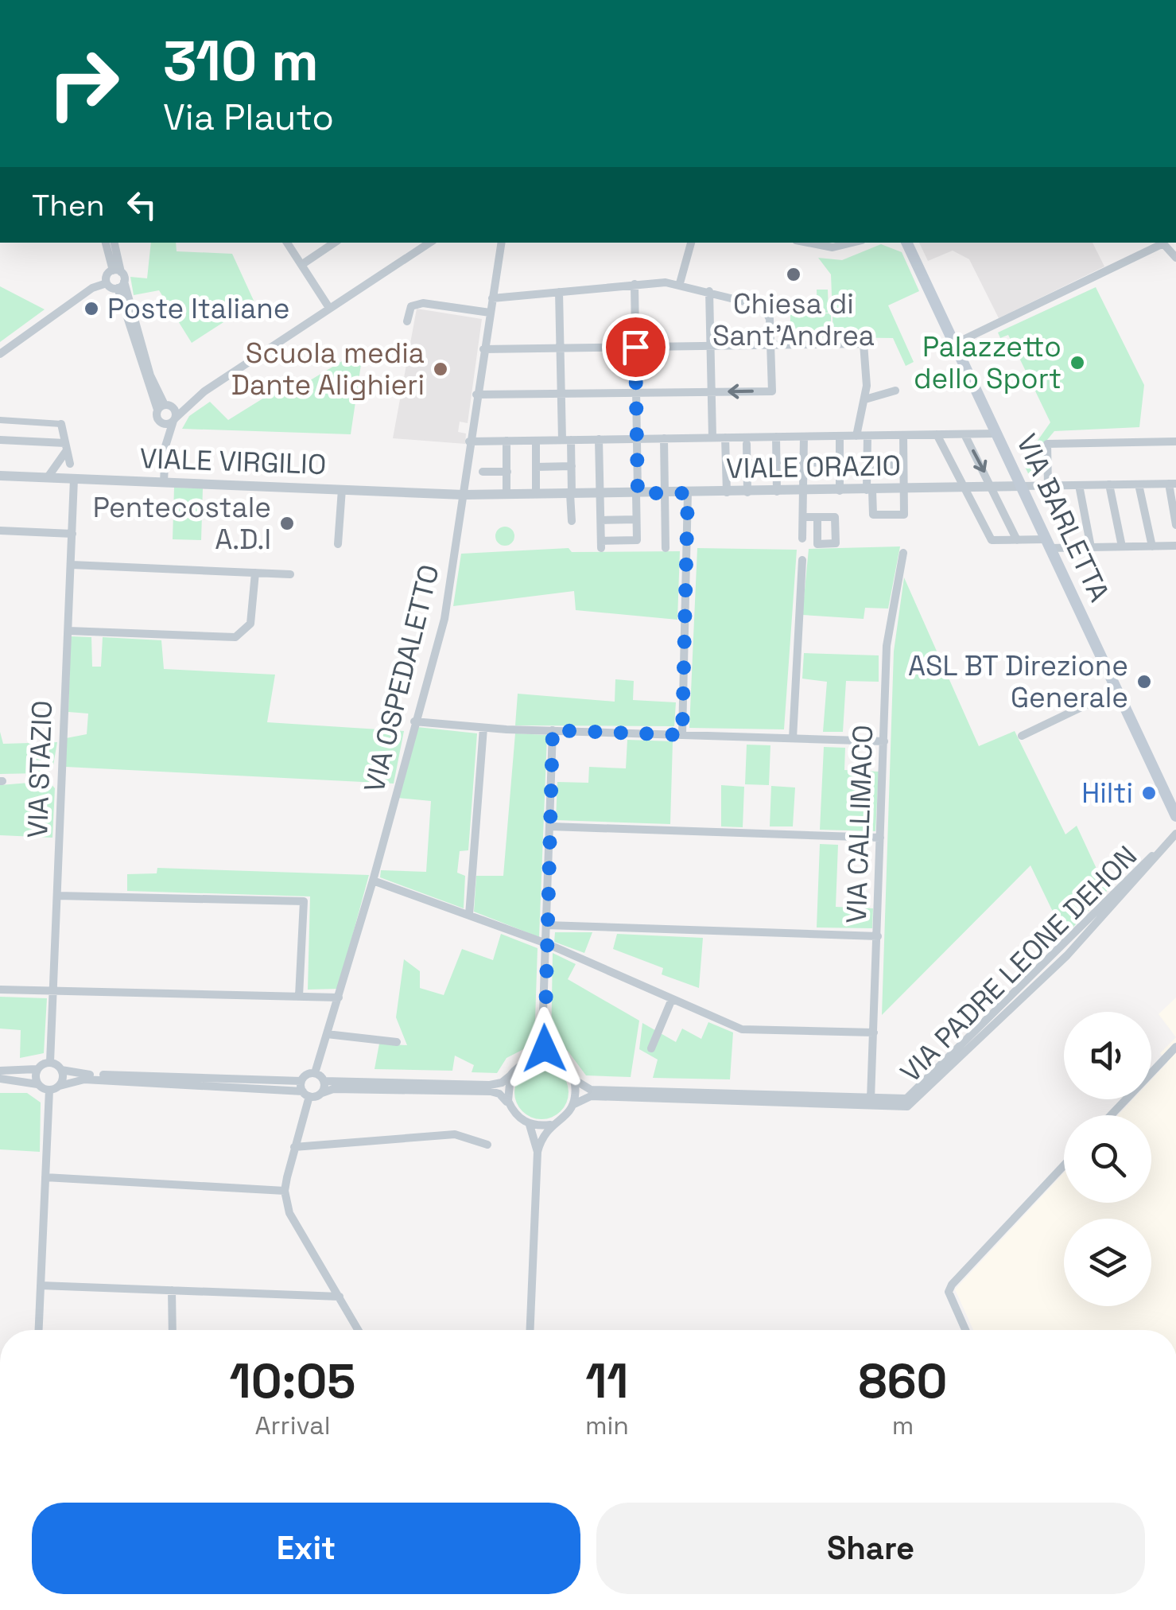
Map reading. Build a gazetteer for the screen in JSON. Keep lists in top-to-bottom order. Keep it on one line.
{"streets":{"main road":["VIA BARLETTA"],"street":["VIALE VIRGILIO","VIALE ORAZIO","VIA OSPEDALETTO","VIA STAZIO","VIA CALLIMACO","VIA PADRE LEONE DEHON"]},"crossings":[["VIALE VIRGILIO","VIALE ORAZIO"],["VIALE VIRGILIO","VIA OSPEDALETTO"],["VIALE VIRGILIO","VIA STAZIO"],["VIALE ORAZIO","VIA BARLETTA"],["VIALE ORAZIO","VIA OSPEDALETTO"],["VIA CALLIMACO","VIA PADRE LEONE DEHON"]],"places":["Chiesa di Sant'Andrea","Poste Italiane","Palazzetto dello Sport","Scuola media Dante Alighieri","Pentecostale A.D.I","ASL BT Direzione Generale","Hilti"],"page":{"turn":["310 m","Via Plauto"],"then":"Then","eta":["10:05","Arrival","11","min","860","m"],"buttons":["Exit","Share"]}}
